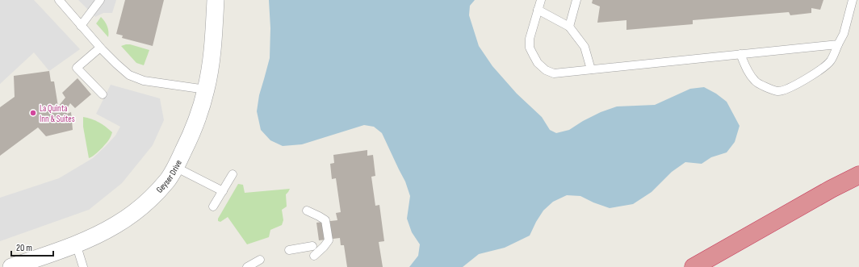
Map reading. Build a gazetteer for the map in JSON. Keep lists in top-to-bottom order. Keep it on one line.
{"streets":{"street":["Geyser Drive"]},"places":["La Quinta Inn & Suites"],"scale_bar":"20 m"}
